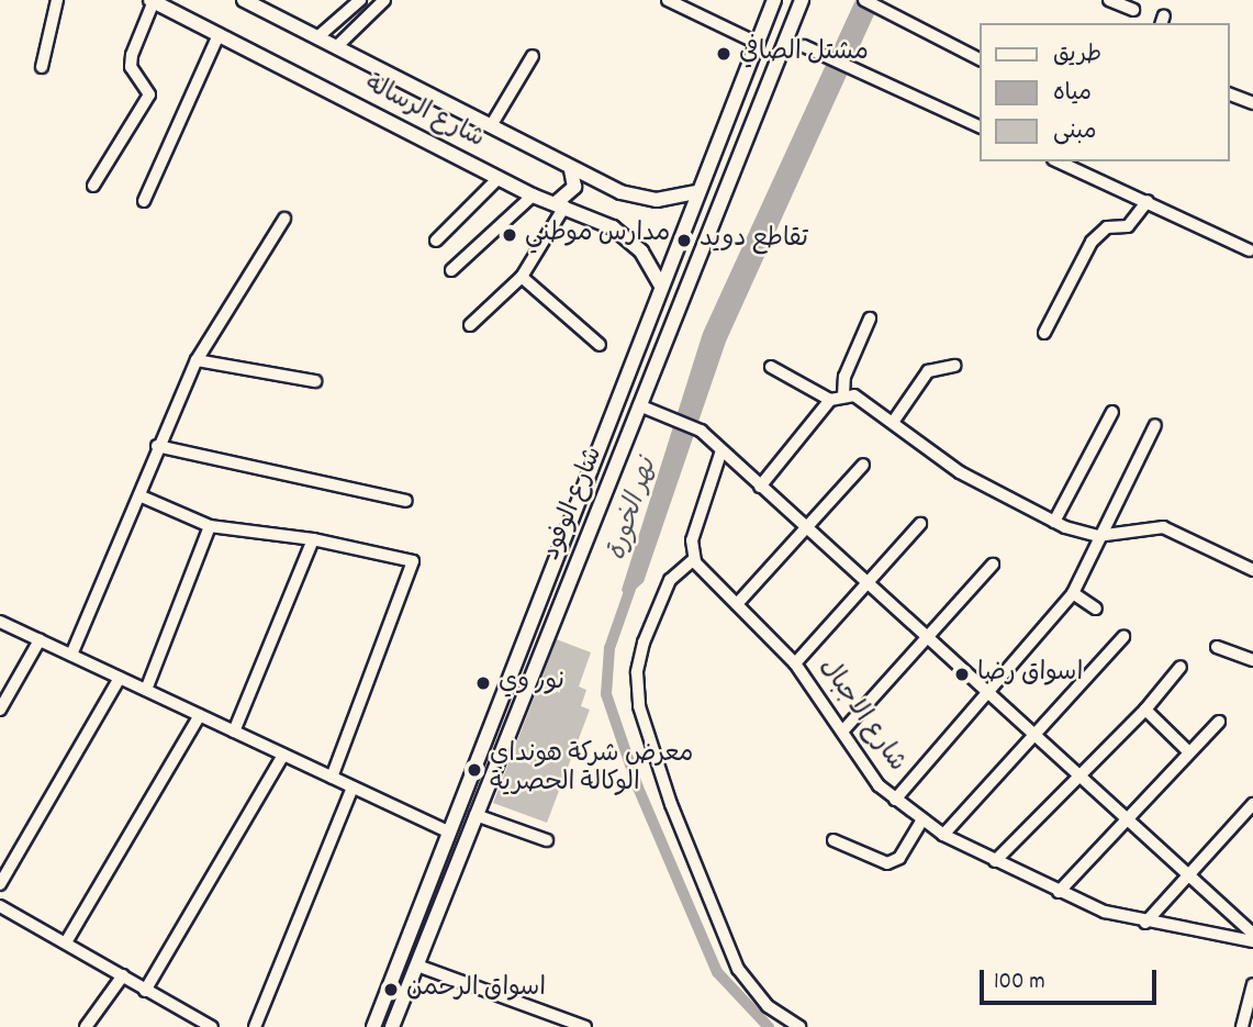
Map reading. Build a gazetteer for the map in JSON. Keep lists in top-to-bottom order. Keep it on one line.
{"streets":{"main road":["شارع الرسالة","شارع الوفود"],"street":["شارع الاجبال"]},"crossings":[["شارع الرسالة","شارع الوفود"]],"water":["نهر الخورة"],"places":["مشتل الصافي","مدارس موطني","تقاطع دويد","اسواق رضا","نور وي","معرض شركة هونداي الوكالة الحصرية","اسواق الرحمن"],"legend":["طريق","مياه","مبنى"],"scale_bar":"100 m"}
